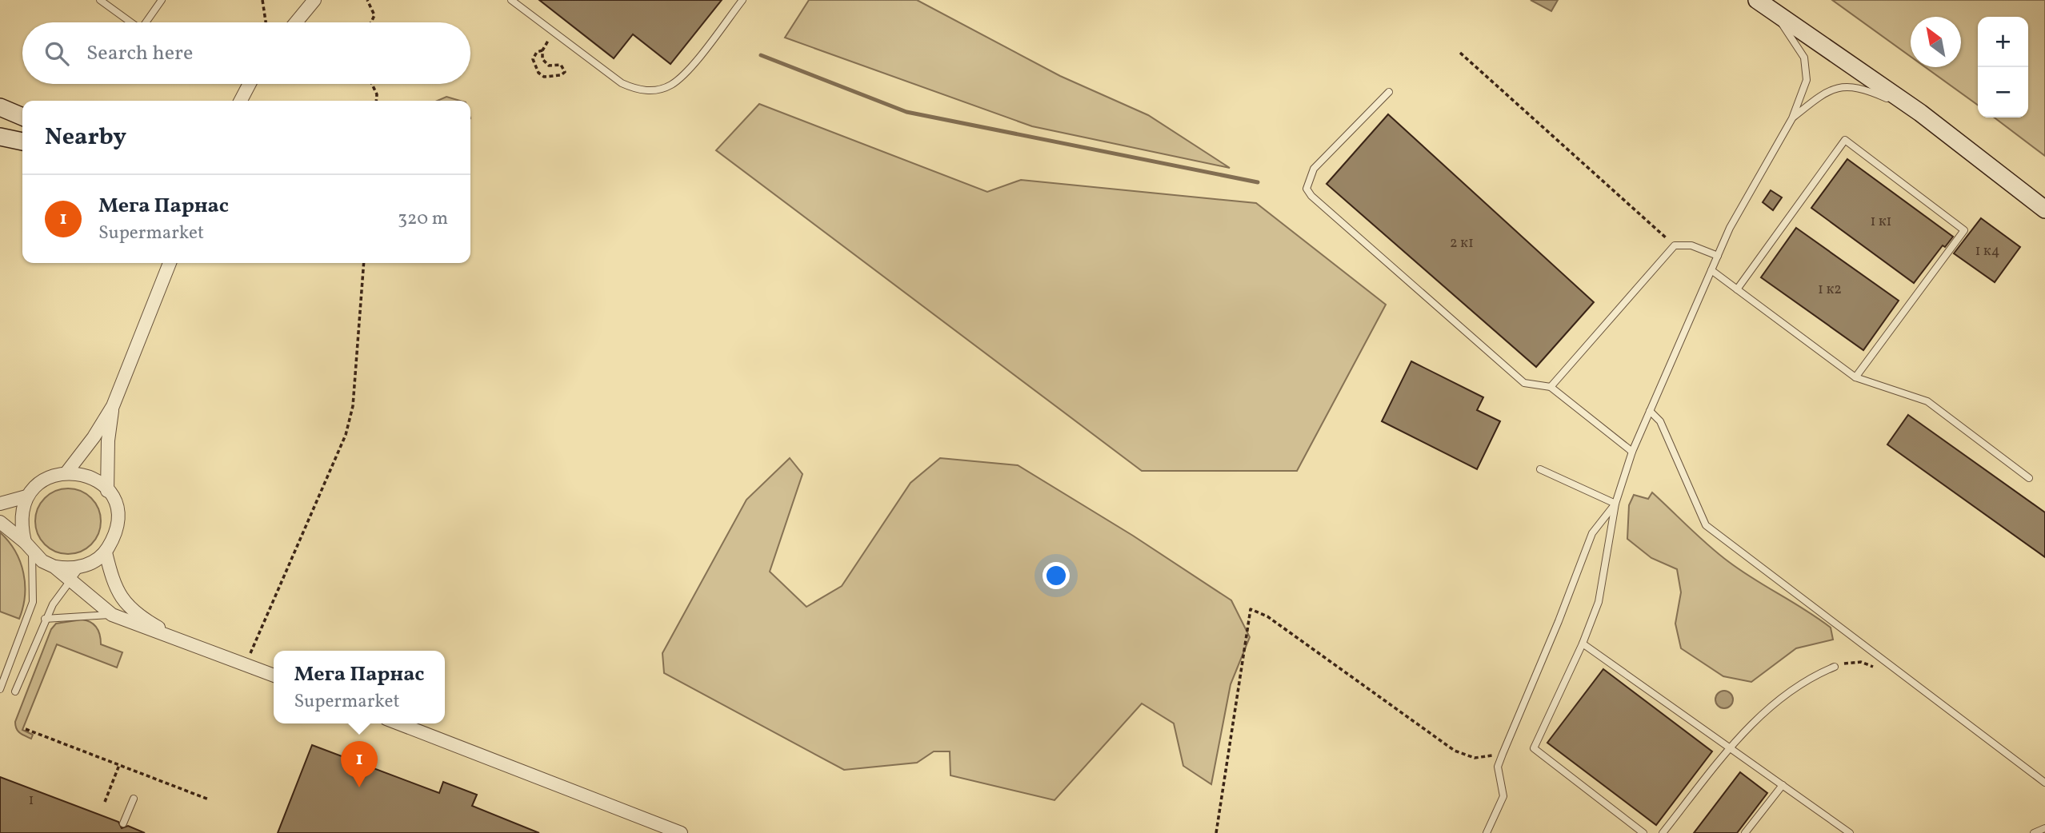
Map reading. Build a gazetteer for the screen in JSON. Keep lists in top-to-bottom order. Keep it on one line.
{"house_numbers":["1 к1","2 к1","1 к4","1 к2","1"],"north":"top left","page":{"map_buttons":["+","−"],"search":"Search here","heading":"Nearby","list":[{"mark":"1","name":"Мега Парнас","note":"Supermarket","value":"320 m"}],"popup":["Мега Парнас","Supermarket"],"pins":"1"}}
